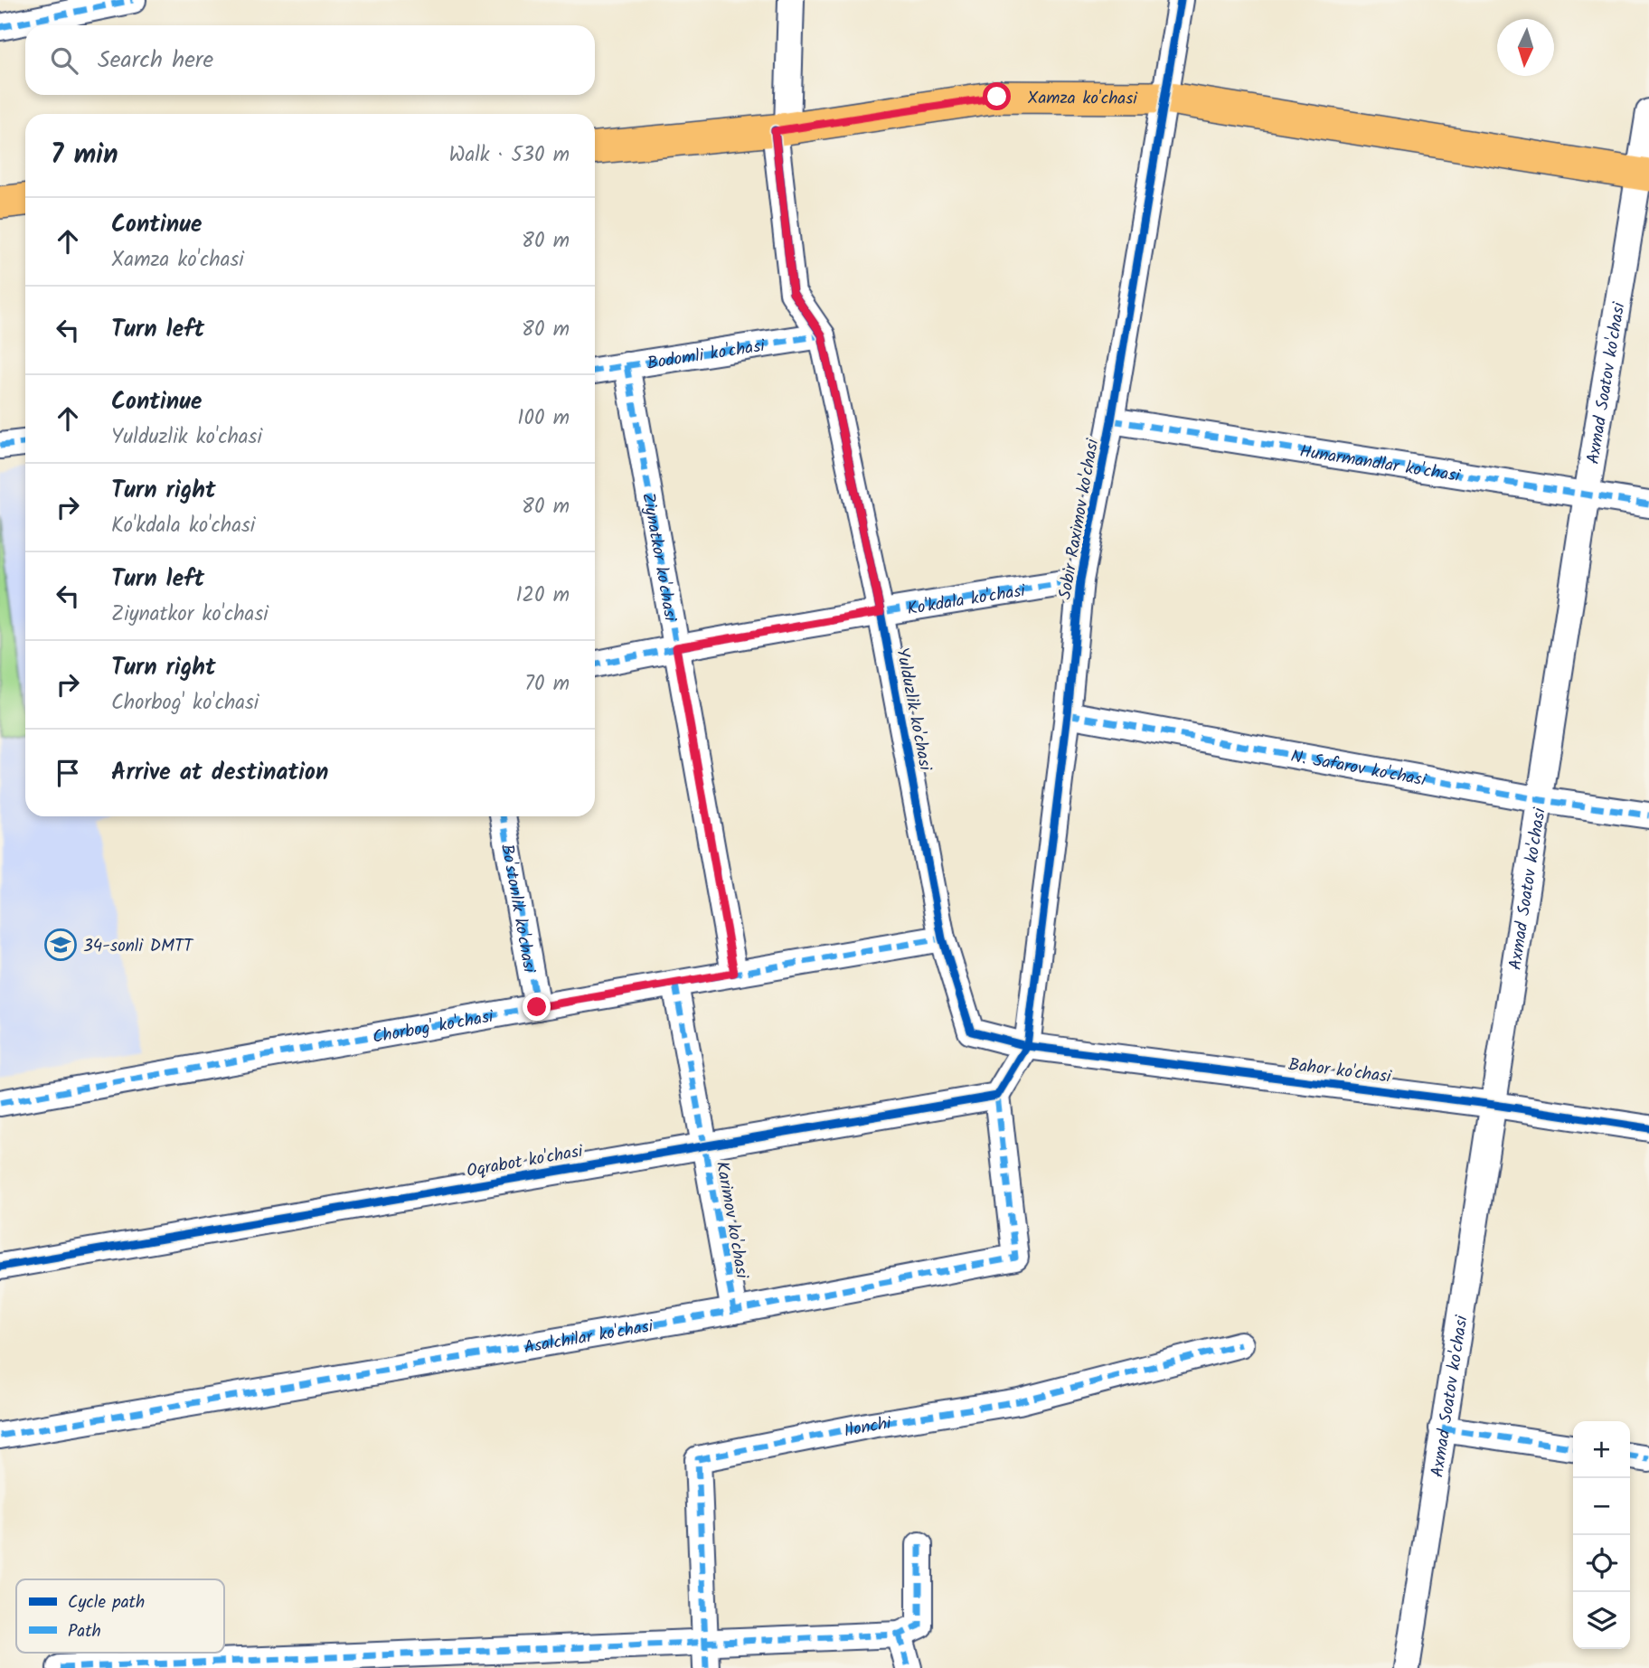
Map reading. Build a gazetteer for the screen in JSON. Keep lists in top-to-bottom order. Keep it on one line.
{"streets":{"main road":["Xamza ko'chasi"],"street":["Bodomli ko'chasi","Axmad Soatov ko'chasi","Hunarmandlar ko'chasi","Sobir Raximov ko'chasi","Ziynatkor ko'chasi","Ko'kdala ko'chasi","Yulduzlik ko'chasi","N. Safarov ko'chasi","Bo'stonlik ko'chasi","Chorbog' ko'chasi","Bahor ko'chasi","Oqrabot ko'chasi","Karimov ko'chasi","Asalchilar ko'chasi","Ilonchi"]},"crossings":[["Xamza ko'chasi","Axmad Soatov ko'chasi"],["Xamza ko'chasi","Sobir Raximov ko'chasi"],["Bodomli ko'chasi","Ziynatkor ko'chasi"],["Bodomli ko'chasi","Yulduzlik ko'chasi"],["Axmad Soatov ko'chasi","Hunarmandlar ko'chasi"],["Axmad Soatov ko'chasi","N. Safarov ko'chasi"],["Axmad Soatov ko'chasi","Bahor ko'chasi"],["Hunarmandlar ko'chasi","Sobir Raximov ko'chasi"],["Sobir Raximov ko'chasi","Ko'kdala ko'chasi"],["Sobir Raximov ko'chasi","Yulduzlik ko'chasi"],["Sobir Raximov ko'chasi","N. Safarov ko'chasi"],["Sobir Raximov ko'chasi","Bahor ko'chasi"],["Ziynatkor ko'chasi","Ko'kdala ko'chasi"],["Ziynatkor ko'chasi","Chorbog' ko'chasi"],["Ko'kdala ko'chasi","Yulduzlik ko'chasi"],["Yulduzlik ko'chasi","Chorbog' ko'chasi"],["Yulduzlik ko'chasi","Bahor ko'chasi"],["Bo'stonlik ko'chasi","Chorbog' ko'chasi"],["Chorbog' ko'chasi","Karimov ko'chasi"],["Oqrabot ko'chasi","Karimov ko'chasi"],["Oqrabot ko'chasi","Asalchilar ko'chasi"],["Karimov ko'chasi","Asalchilar ko'chasi"]],"places":{"school or university":["34-sonli DMTT"]},"legend":["Cycle path","Path"],"north":"bottom","page":{"search":"Search here","heading":["7 min","Walk · 530 m"],"list":[["Continue","Xamza ko'chasi","80 m"],["Turn left","80 m"],["Continue","Yulduzlik ko'chasi","100 m"],["Turn right","Ko'kdala ko'chasi","80 m"],["Turn left","Ziynatkor ko'chasi","120 m"],["Turn right","Chorbog' ko'chasi","70 m"],"Arrive at destination"],"map_buttons":["+","−"]}}
